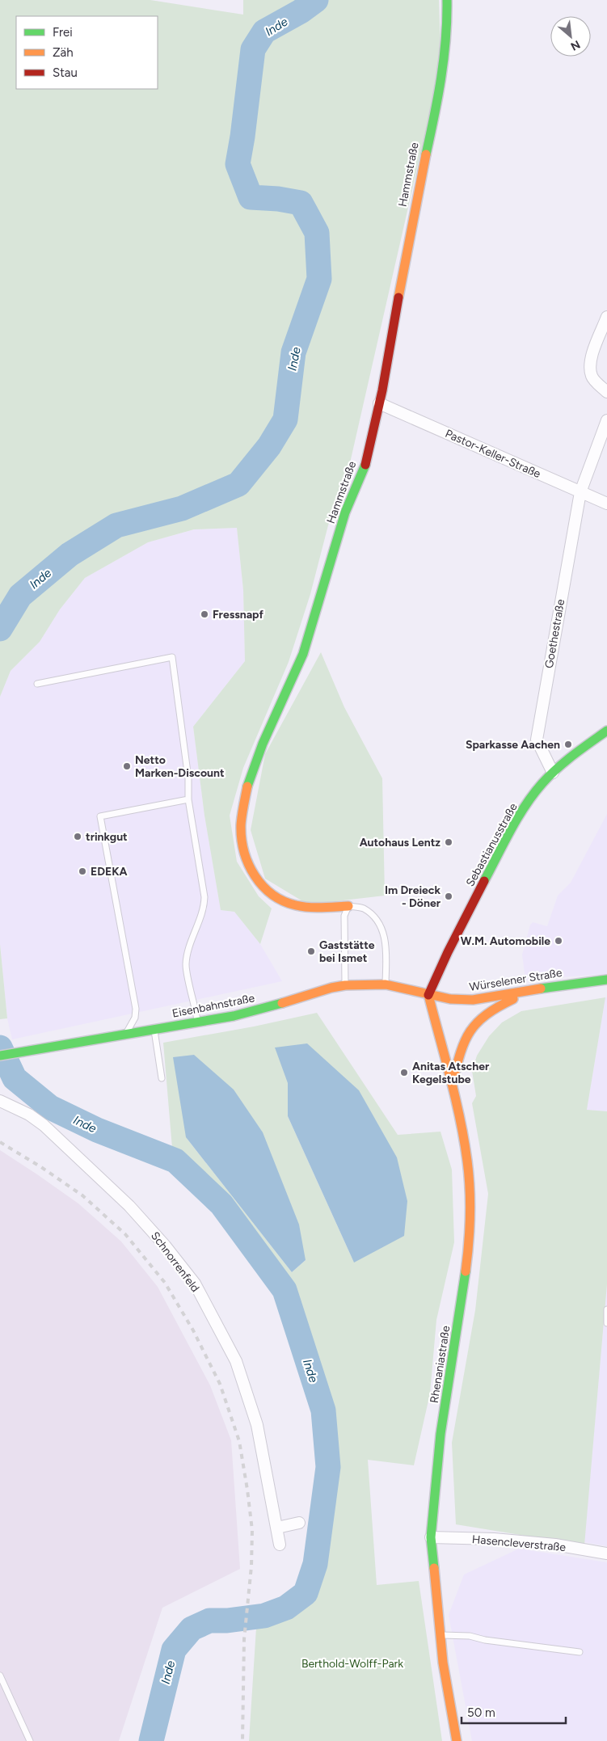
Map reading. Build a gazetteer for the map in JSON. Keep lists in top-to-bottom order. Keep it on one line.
{"streets":{"main road":["Hammstraße","Sebastianusstraße","Würselener Straße","Eisenbahnstraße","Rhenaniastraße"],"street":["Pastor-Keller-Straße","Goethestraße","Schnorrenfeld","Hasencleverstraße"]},"crossings":[["Hammstraße","Pastor-Keller-Straße"],["Pastor-Keller-Straße","Goethestraße"],["Goethestraße","Sebastianusstraße"],["Sebastianusstraße","Würselener Straße"],["Sebastianusstraße","Eisenbahnstraße"],["Sebastianusstraße","Rhenaniastraße"],["Würselener Straße","Eisenbahnstraße"],["Würselener Straße","Rhenaniastraße"],["Eisenbahnstraße","Rhenaniastraße"],["Rhenaniastraße","Hasencleverstraße"]],"water":["Inde"],"parks":["Berthold-Wolff-Park"],"places":["Fressnapf","Sparkasse Aachen","Netto Marken-Discount","trinkgut","Autohaus Lentz","EDEKA","Im Dreieck - Döner","W.M. Automobile","Gaststätte bei Ismet","Anitas Atscher Kegelstube"],"legend":["Frei","Zäh","Stau"],"scale_bar":"50 m","north":"bottom right"}
